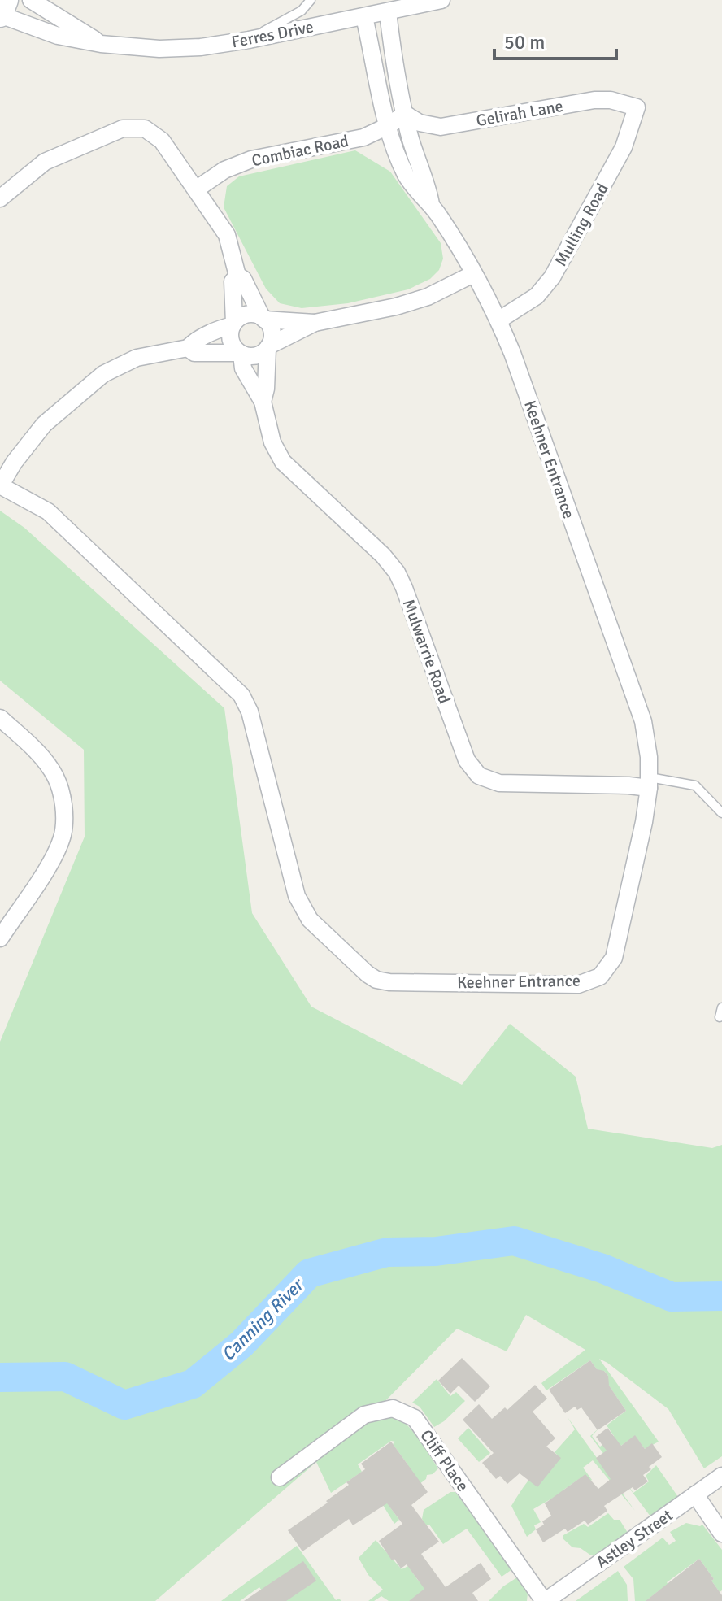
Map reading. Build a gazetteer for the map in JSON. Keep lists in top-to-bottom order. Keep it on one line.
{"streets":{"street":["Ferres Drive","Gelirah Lane","Combiac Road","Mulling Road","Keehner Entrance","Mulwarrie Road","Cliff Place","Astley Street"]},"crossings":[["Ferres Drive","Keehner Entrance"],["Gelirah Lane","Combiac Road"],["Gelirah Lane","Mulling Road"],["Gelirah Lane","Keehner Entrance"],["Combiac Road","Keehner Entrance"],["Mulling Road","Keehner Entrance"],["Keehner Entrance","Mulwarrie Road"],["Cliff Place","Astley Street"]],"water":["Canning River"],"scale_bar":"50 m"}
